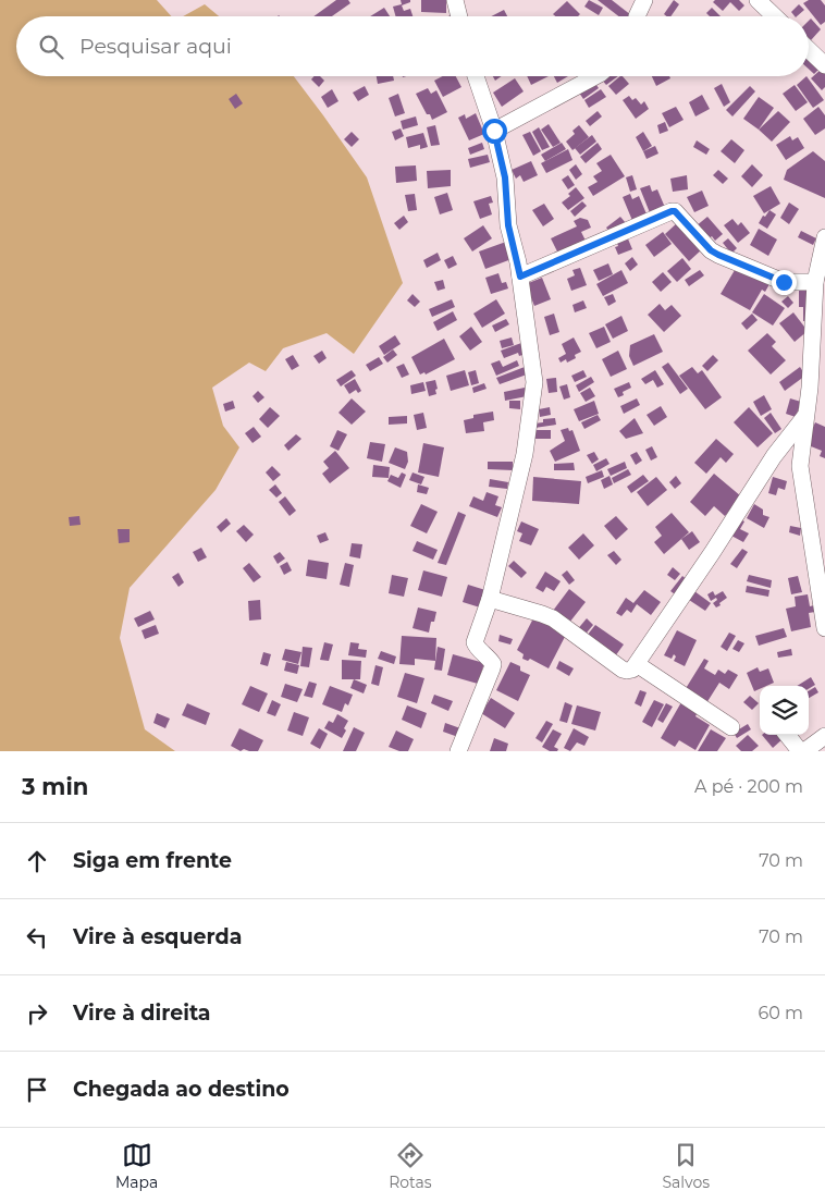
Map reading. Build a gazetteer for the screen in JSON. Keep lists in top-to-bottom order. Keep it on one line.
{"page":{"search":"Pesquisar aqui","heading":["3 min","A pé · 200 m"],"list":[["Siga em frente","70 m"],["Vire à esquerda","70 m"],["Vire à direita","60 m"],"Chegada ao destino"],"nav":["Mapa","Rotas","Salvos"]}}
